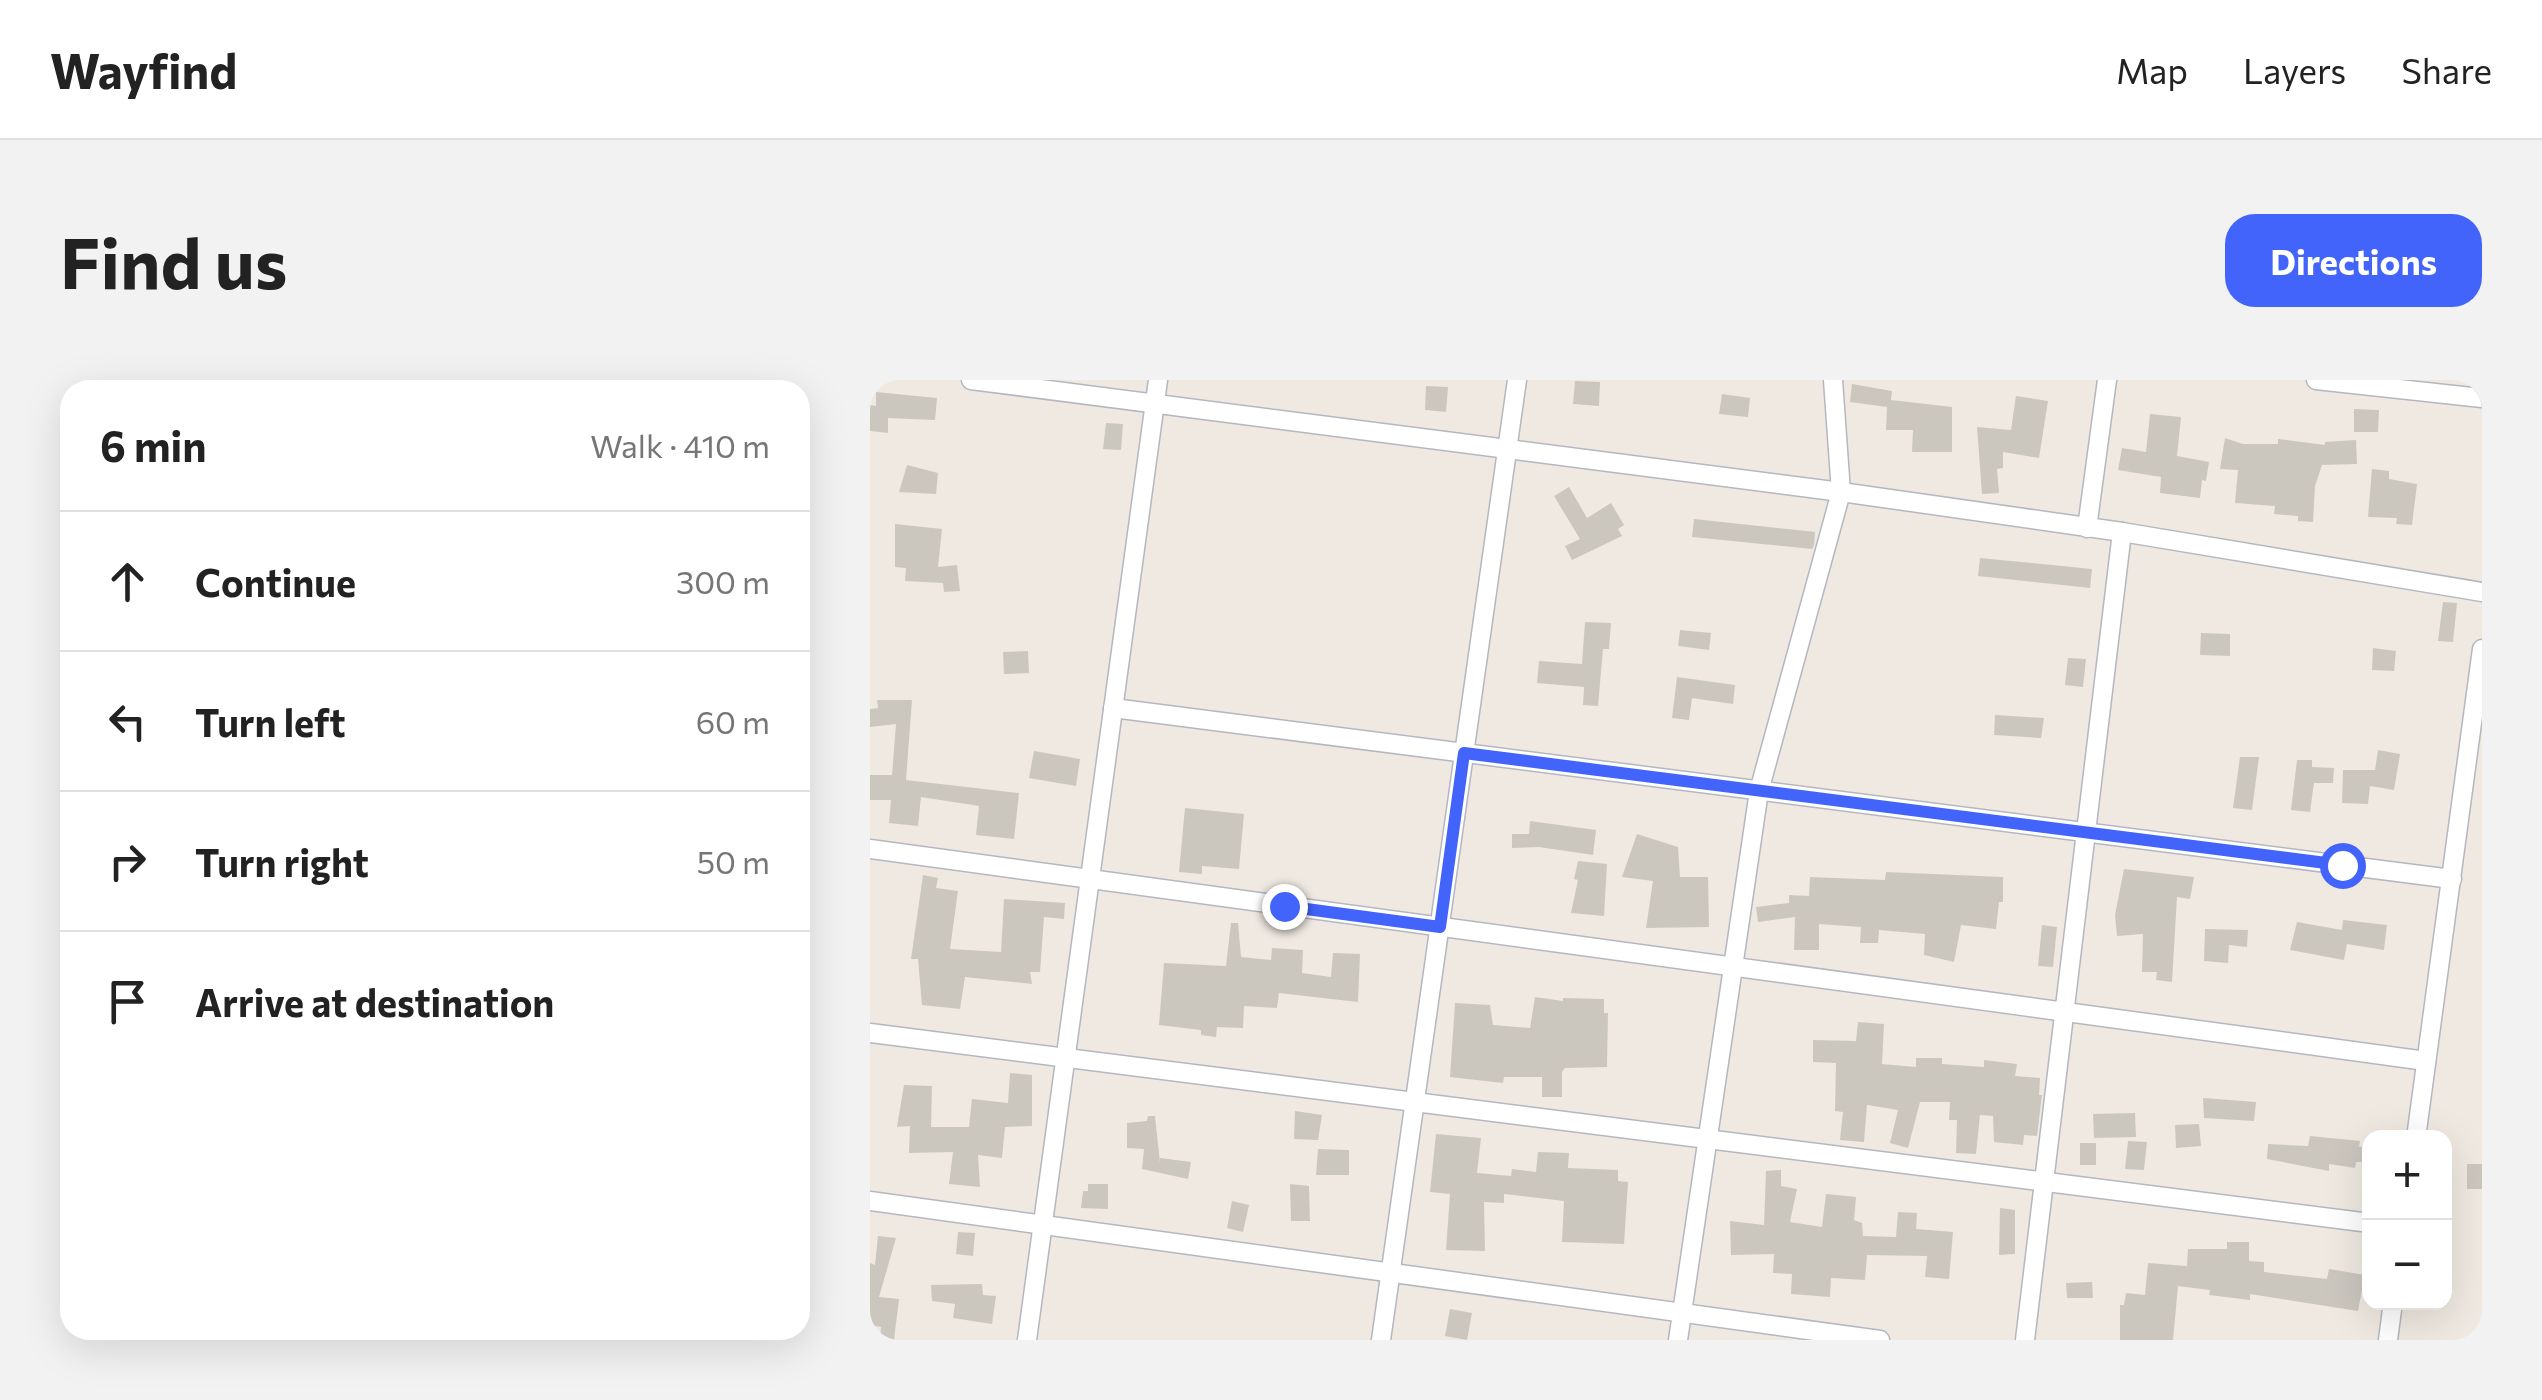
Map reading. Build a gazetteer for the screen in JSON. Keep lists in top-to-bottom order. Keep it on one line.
{"page":{"header":"Wayfind","nav":["Map","Layers","Share"],"buttons":"Directions","title":"Find us","heading":["6 min","Walk · 410 m"],"list":[["Continue","300 m"],["Turn left","60 m"],["Turn right","50 m"],"Arrive at destination"],"map_buttons":["+","−"]}}
